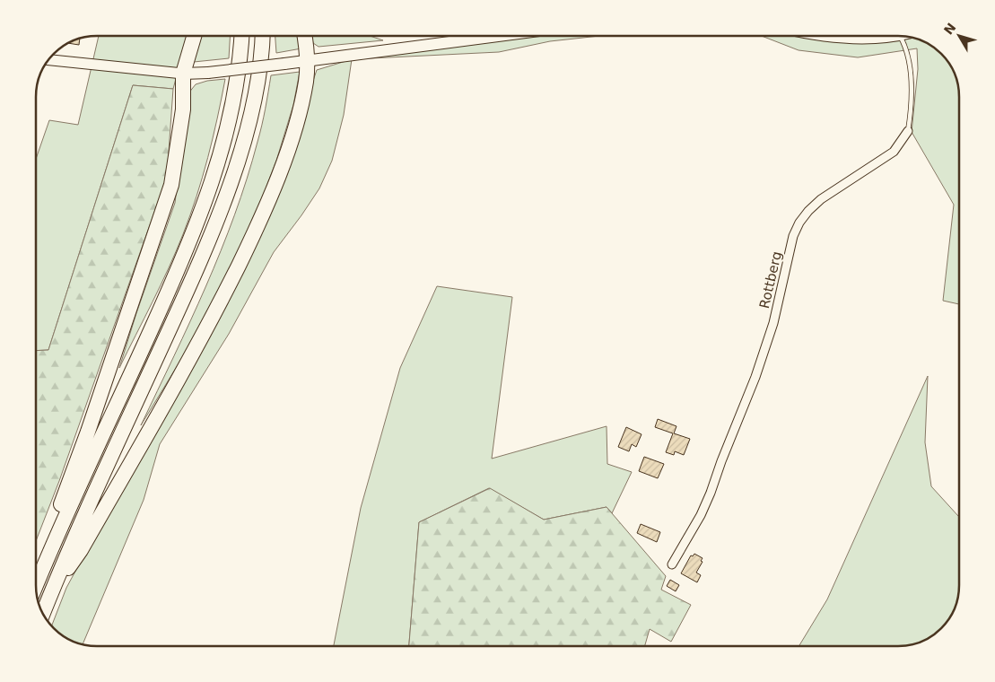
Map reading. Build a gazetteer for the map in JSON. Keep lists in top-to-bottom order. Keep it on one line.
{"streets":{"street":["Rottberg"]},"north":"top left"}
